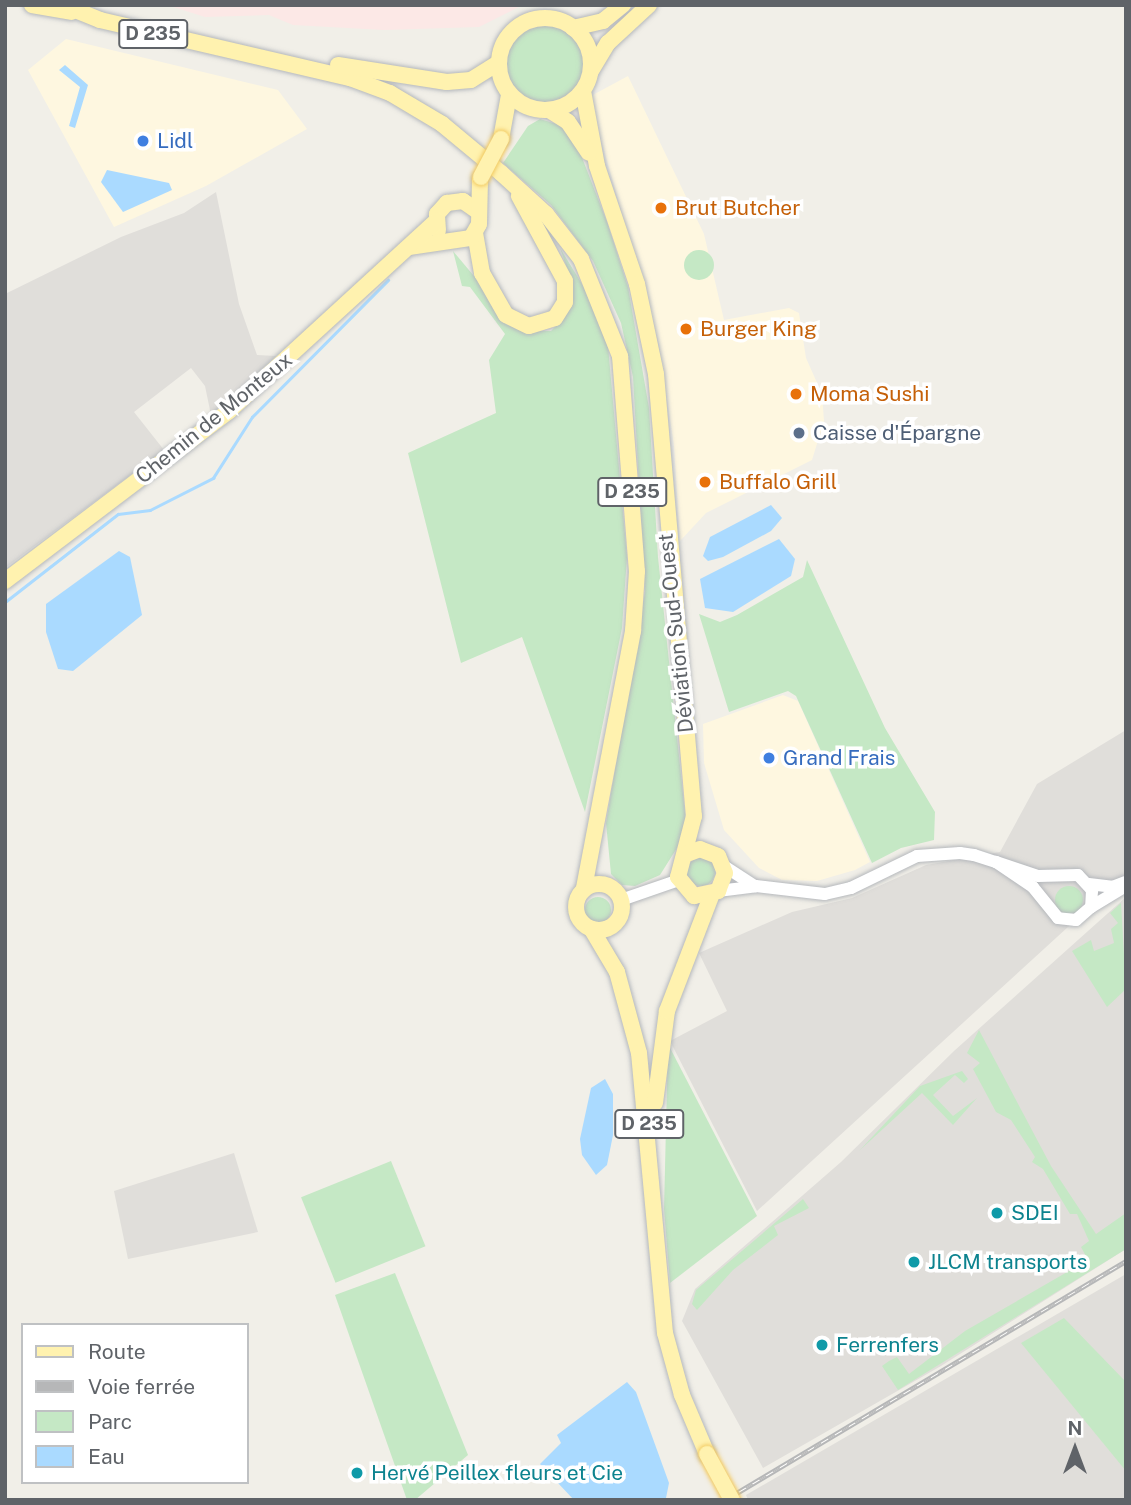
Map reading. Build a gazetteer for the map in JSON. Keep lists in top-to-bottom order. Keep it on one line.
{"streets":{"main road":["D 235","Chemin de Monteux","Déviation Sud-Ouest"]},"places":["Lidl","Brut Butcher","Burger King","Moma Sushi","Caisse d'Épargne","Buffalo Grill","Grand Frais","SDEI","JLCM transports","Ferrenfers","Hervé Peillex fleurs et Cie"],"legend":["Route","Voie ferrée","Parc","Eau"],"north":"top"}
